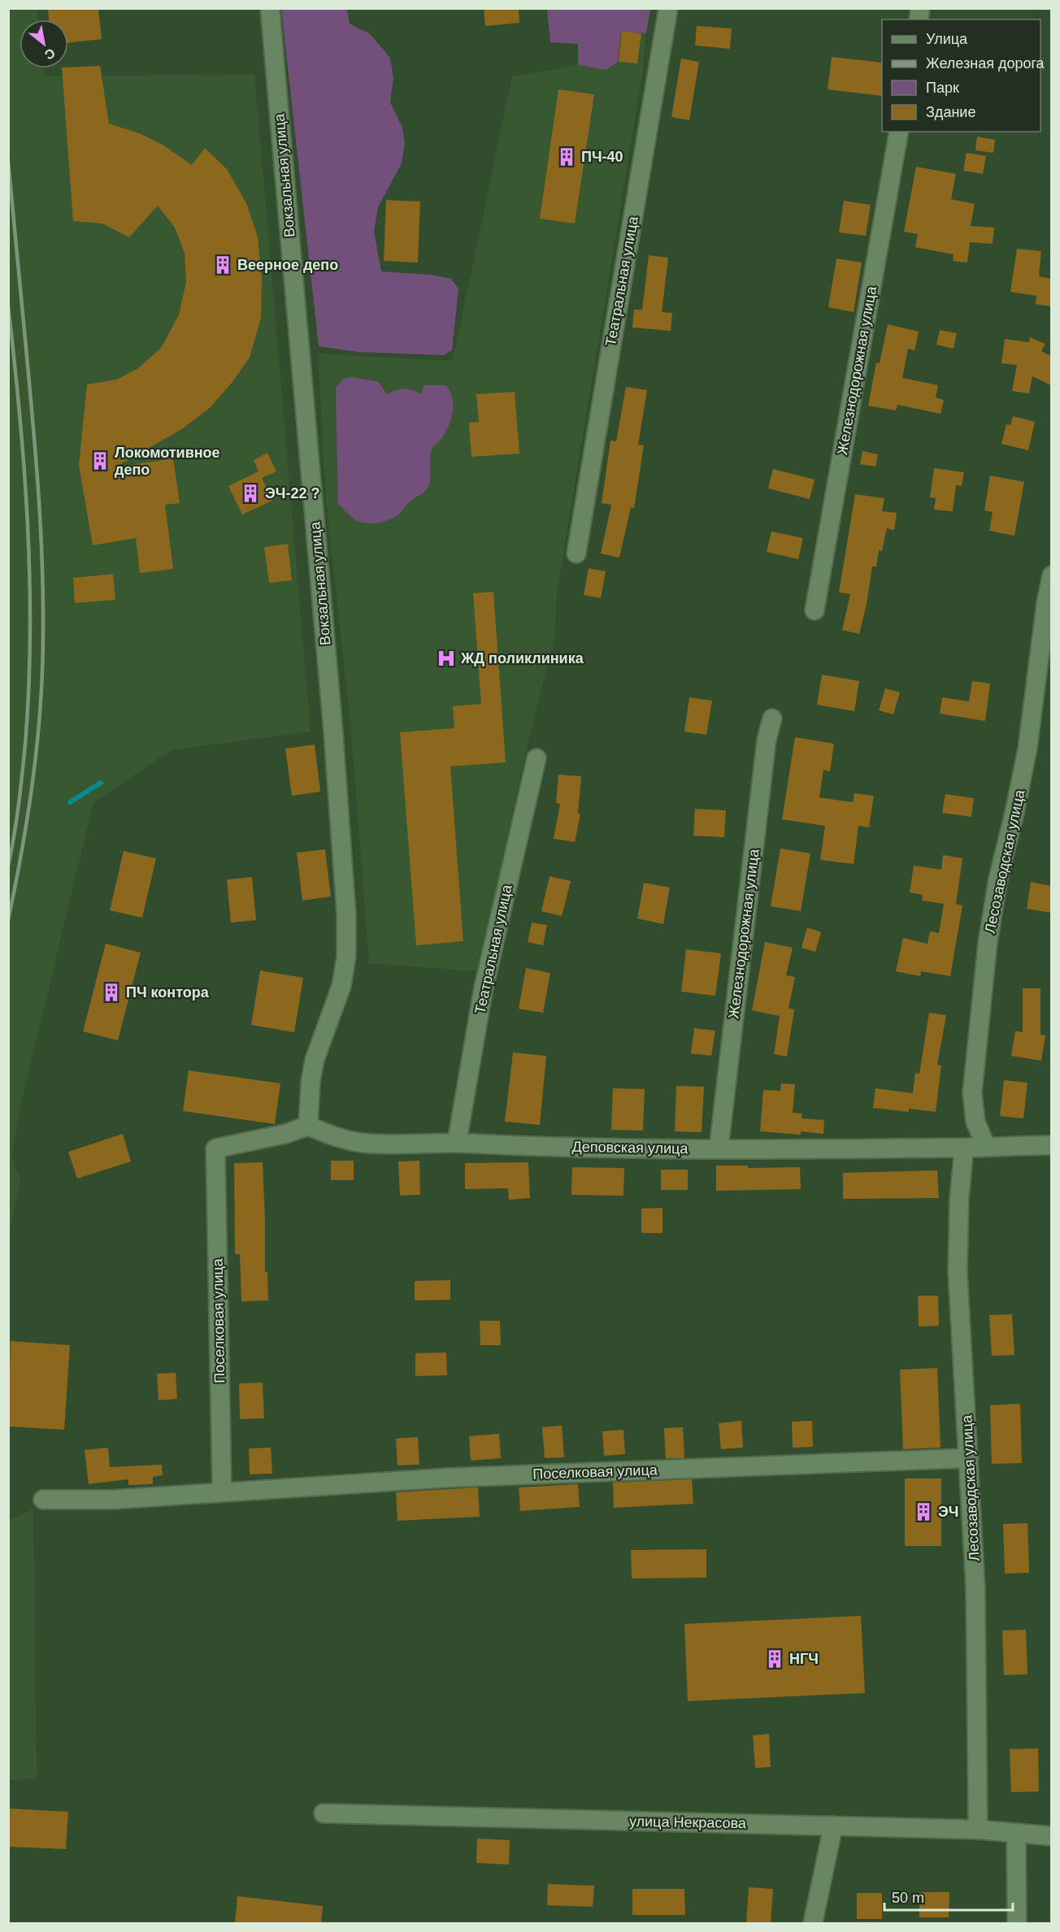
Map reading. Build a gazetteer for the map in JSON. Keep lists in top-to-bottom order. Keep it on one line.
{"streets":{"street":["Вокзальная улица","Театральная улица","Железнодорожная улица","Лесозаводская улица","Деповская улица","Поселковая улица","улица Некрасова"]},"crossings":[["Вокзальная улица","Деповская улица"],["Вокзальная улица","Поселковая улица"],["Театральная улица","Деповская улица"],["Железнодорожная улица","Деповская улица"],["Лесозаводская улица","Деповская улица"],["Лесозаводская улица","Поселковая улица"],["Лесозаводская улица","улица Некрасова"],["Деповская улица","Поселковая улица"]],"places":{"building":["ПЧ-40","Веерное депо","Локомотивное депо","ЭЧ-22 ?","ПЧ контора","ЭЧ","НГЧ"],"hospital":["ЖД поликлиника"]},"legend":["Улица","Железная дорога","Парк","Здание"],"scale_bar":"50 m","north":"bottom right"}
